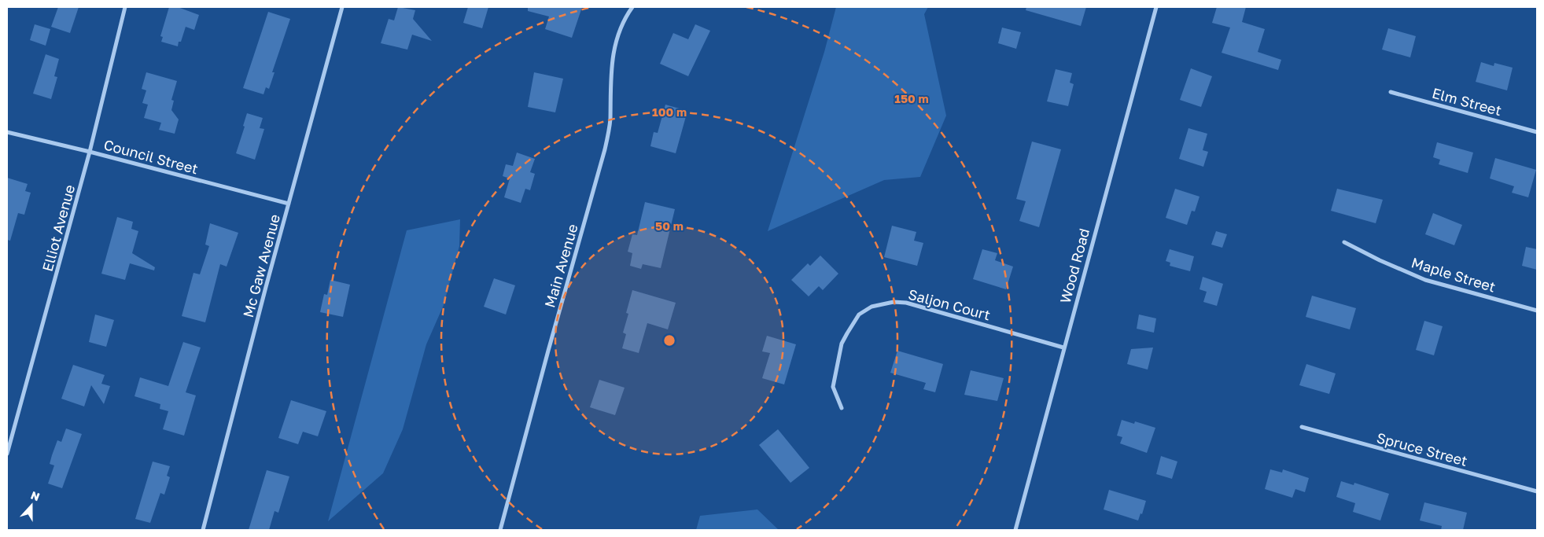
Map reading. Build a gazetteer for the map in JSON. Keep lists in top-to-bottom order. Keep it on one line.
{"streets":{"street":["Elm Street","Council Street","Elliot Avenue","Mc Gaw Avenue","Main Avenue","Wood Road","Maple Street","Saljon Court","Spruce Street"]},"crossings":[["Council Street","Elliot Avenue"],["Council Street","Mc Gaw Avenue"],["Wood Road","Saljon Court"]],"north":"top","rings":["150 m","100 m","50 m"]}
